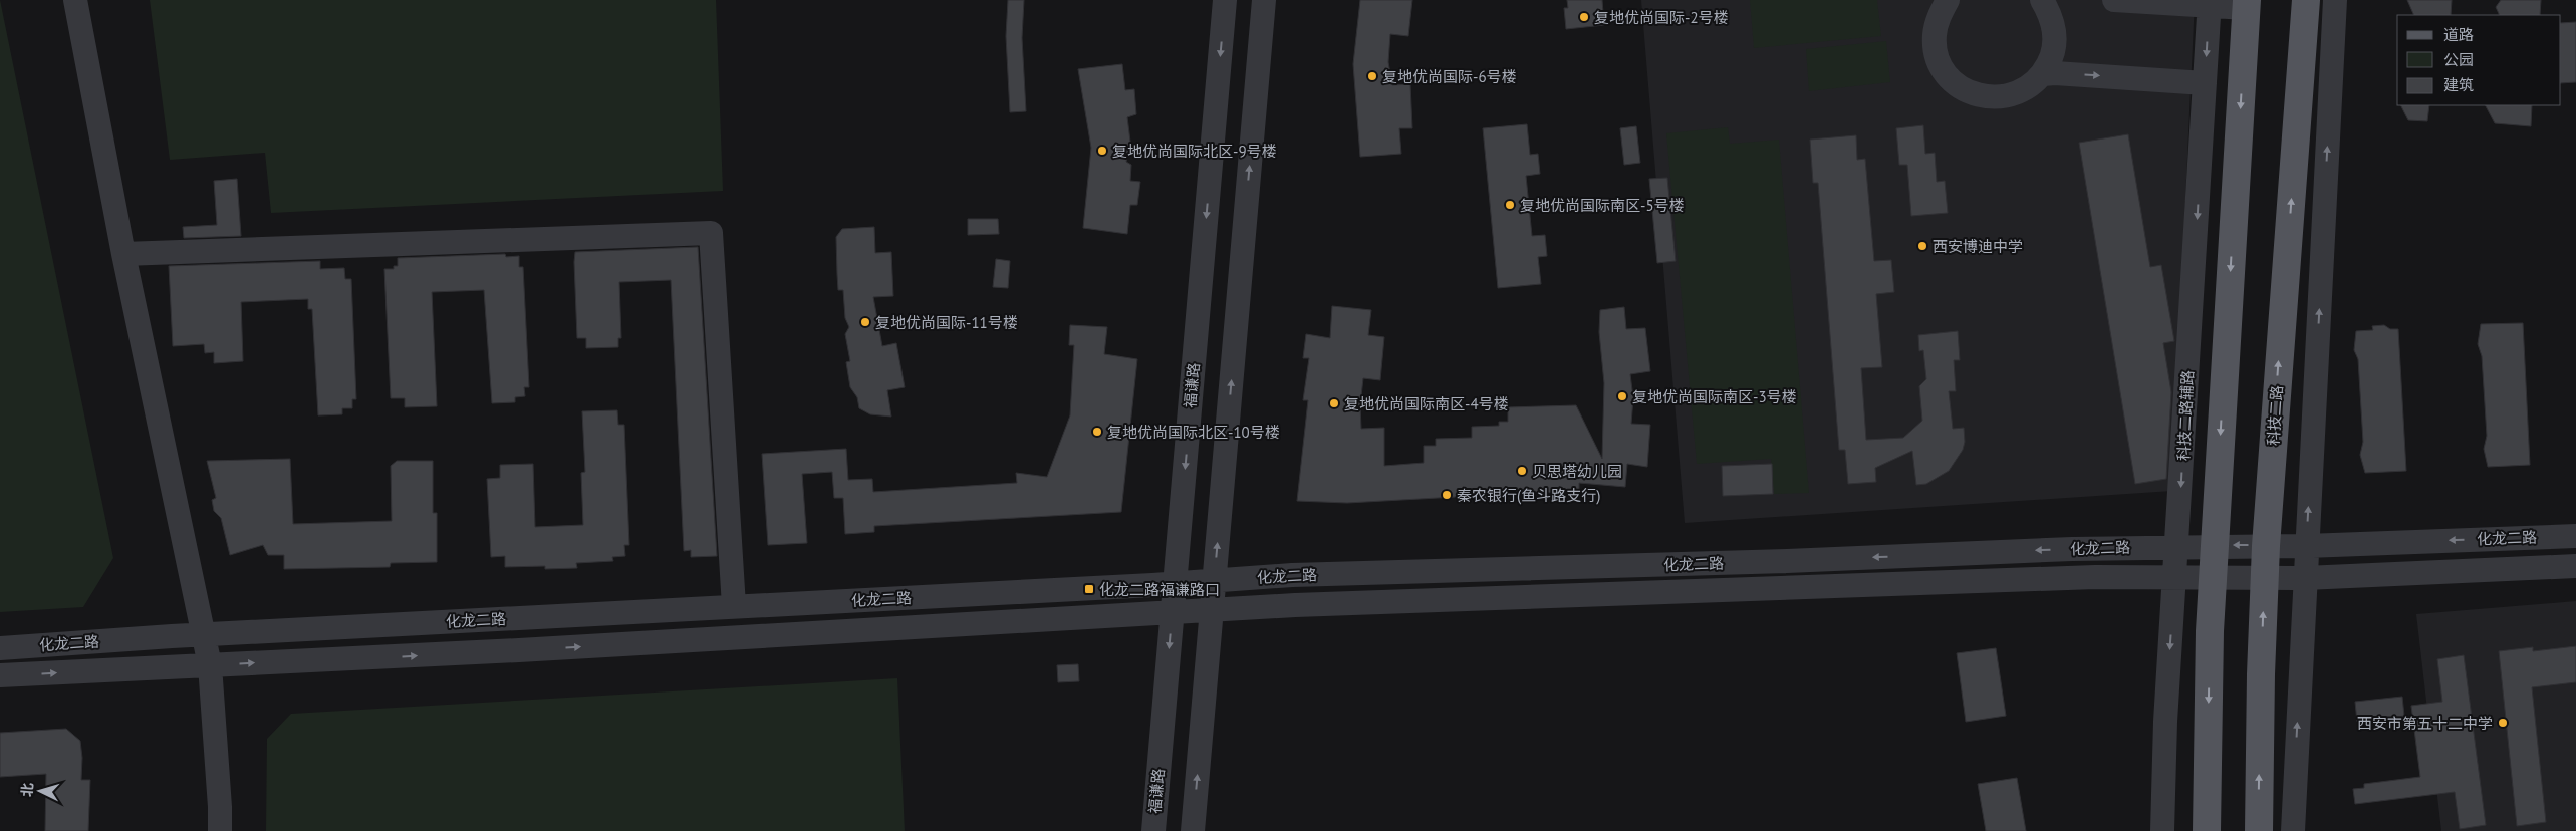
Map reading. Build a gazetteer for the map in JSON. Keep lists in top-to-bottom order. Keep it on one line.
{"streets":{"main road":["科技二路"],"street":["福谦路","科技二路辅路","化龙二路"]},"crossings":[["福谦路","化龙二路"],["科技二路辅路","化龙二路"],["科技二路","化龙二路"]],"places":{"other":["复地优尚国际-2号楼","复地优尚国际-6号楼","复地优尚国际北区-9号楼","复地优尚国际南区-5号楼","西安博迪中学","复地优尚国际-11号楼","复地优尚国际南区-3号楼","复地优尚国际南区-4号楼","复地优尚国际北区-10号楼","贝思塔幼儿园","秦农银行(鱼斗路支行)","西安市第五十二中学"],"transit":["化龙二路福谦路口"]},"legend":["道路","公园","建筑"],"north":"left"}
